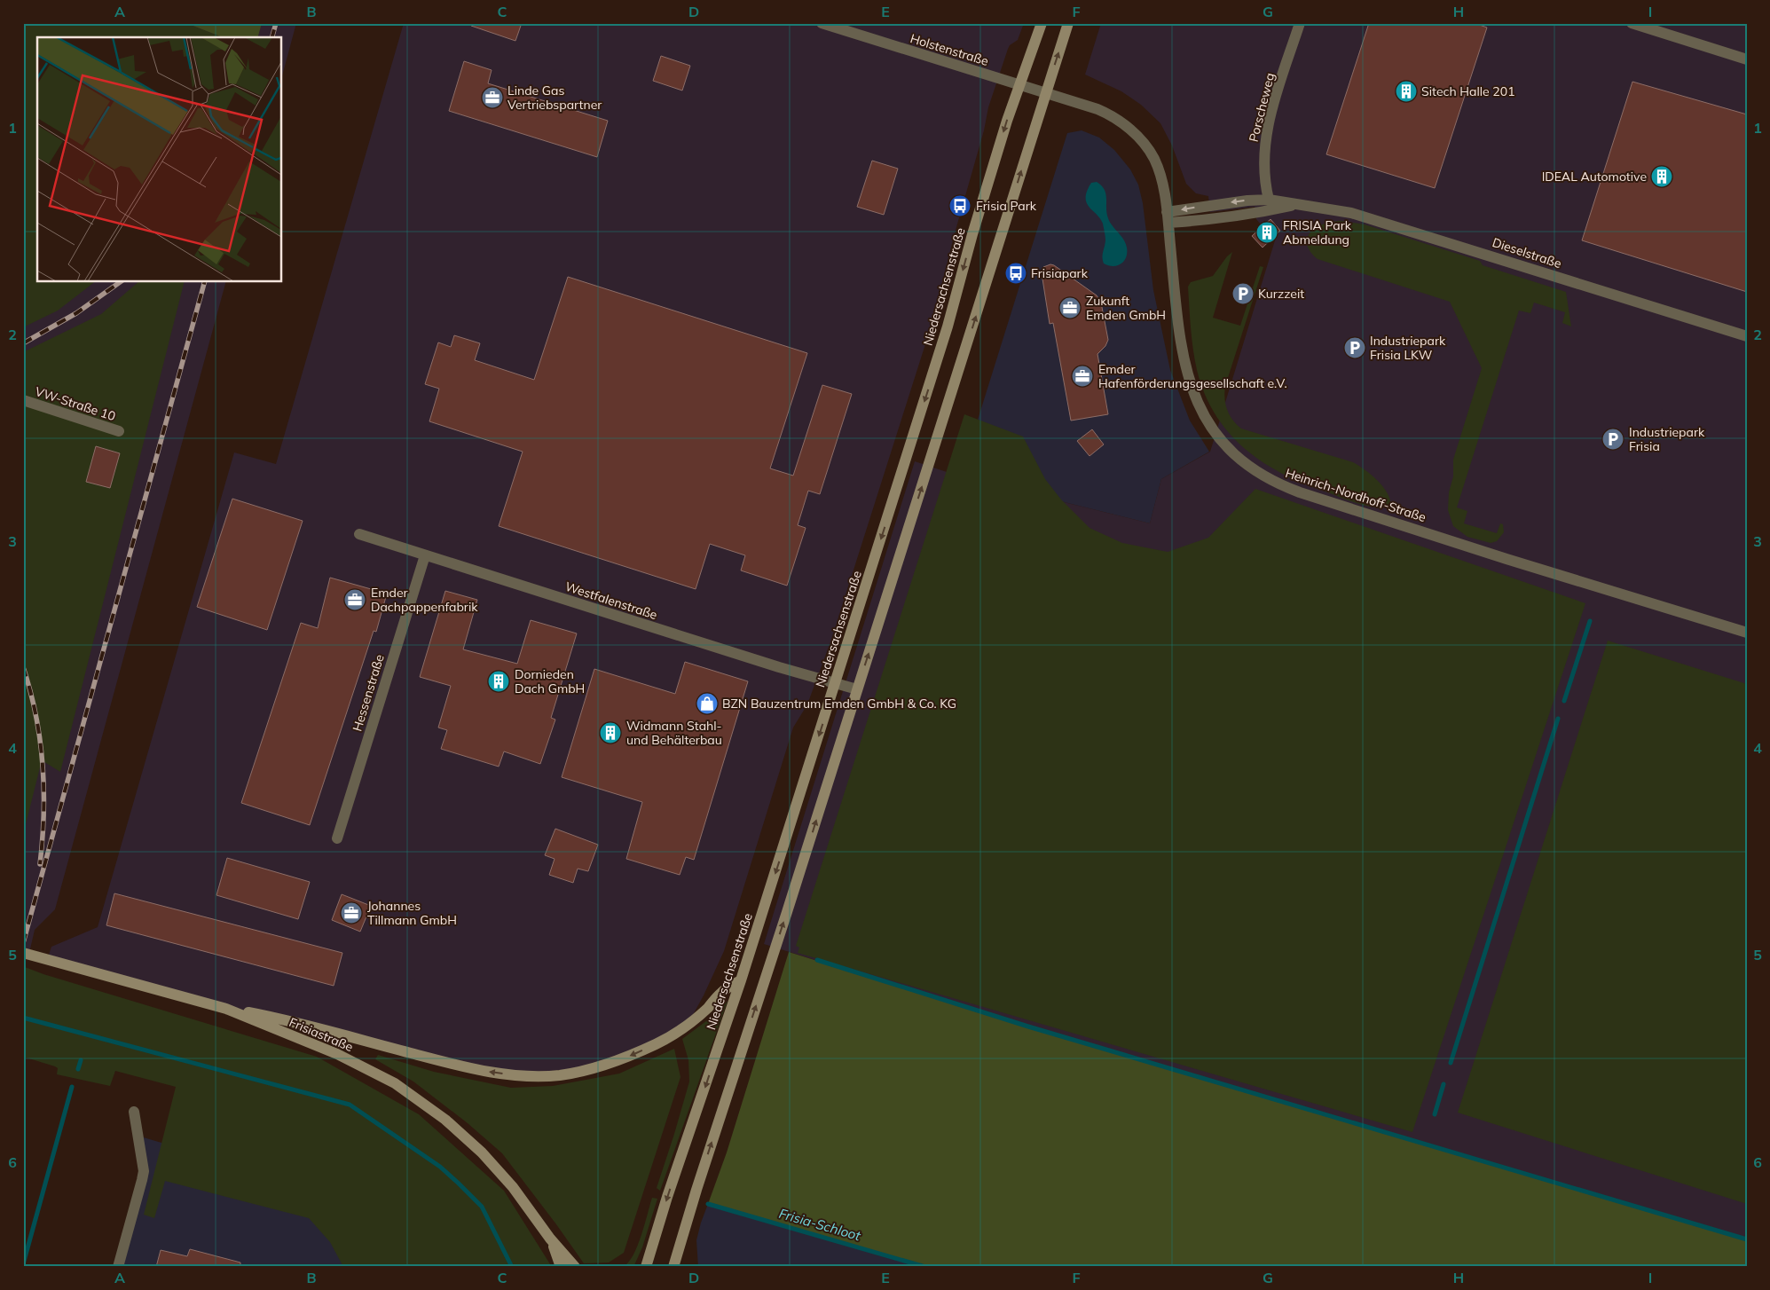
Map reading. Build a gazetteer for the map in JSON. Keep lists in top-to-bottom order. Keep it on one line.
{"streets":{"main road":["Niedersachsenstraße","Frisiastraße"],"street":["Holstenstraße","Porscheweg","Dieselstraße","VW-Straße 10","Heinrich-Nordhoff-Straße","Westfalenstraße","Hessenstraße"]},"crossings":[["Holstenstraße","Niedersachsenstraße"],["Holstenstraße","Heinrich-Nordhoff-Straße"],["Porscheweg","Dieselstraße"],["Dieselstraße","Heinrich-Nordhoff-Straße"],["Niedersachsenstraße","Westfalenstraße"],["Westfalenstraße","Hessenstraße"]],"water":["Frisia-Schloot"],"places":{"building":["Sitech Halle 201","IDEAL Automotive","FRISIA Park Abmeldung","Dornieden Dach GmbH","Widmann Stahl- und Behälterbau"],"office":["Linde Gas Vertriebspartner","Zukunft Emden GmbH","Emder Hafenförderungsgesellschaft e.V.","Emder Dachpappenfabrik","Johannes Tillmann GmbH"],"bus stop":["Frisia Park","Frisiapark"],"parking":["Kurzzeit","Industriepark Frisia LKW","Industriepark Frisia"],"shop":["BZN Bauzentrum Emden GmbH & Co. KG"]},"grid":{"columns":["A","B","C","D","E","F","G","H","I"],"rows":["1","2","3","4","5","6"]}}
